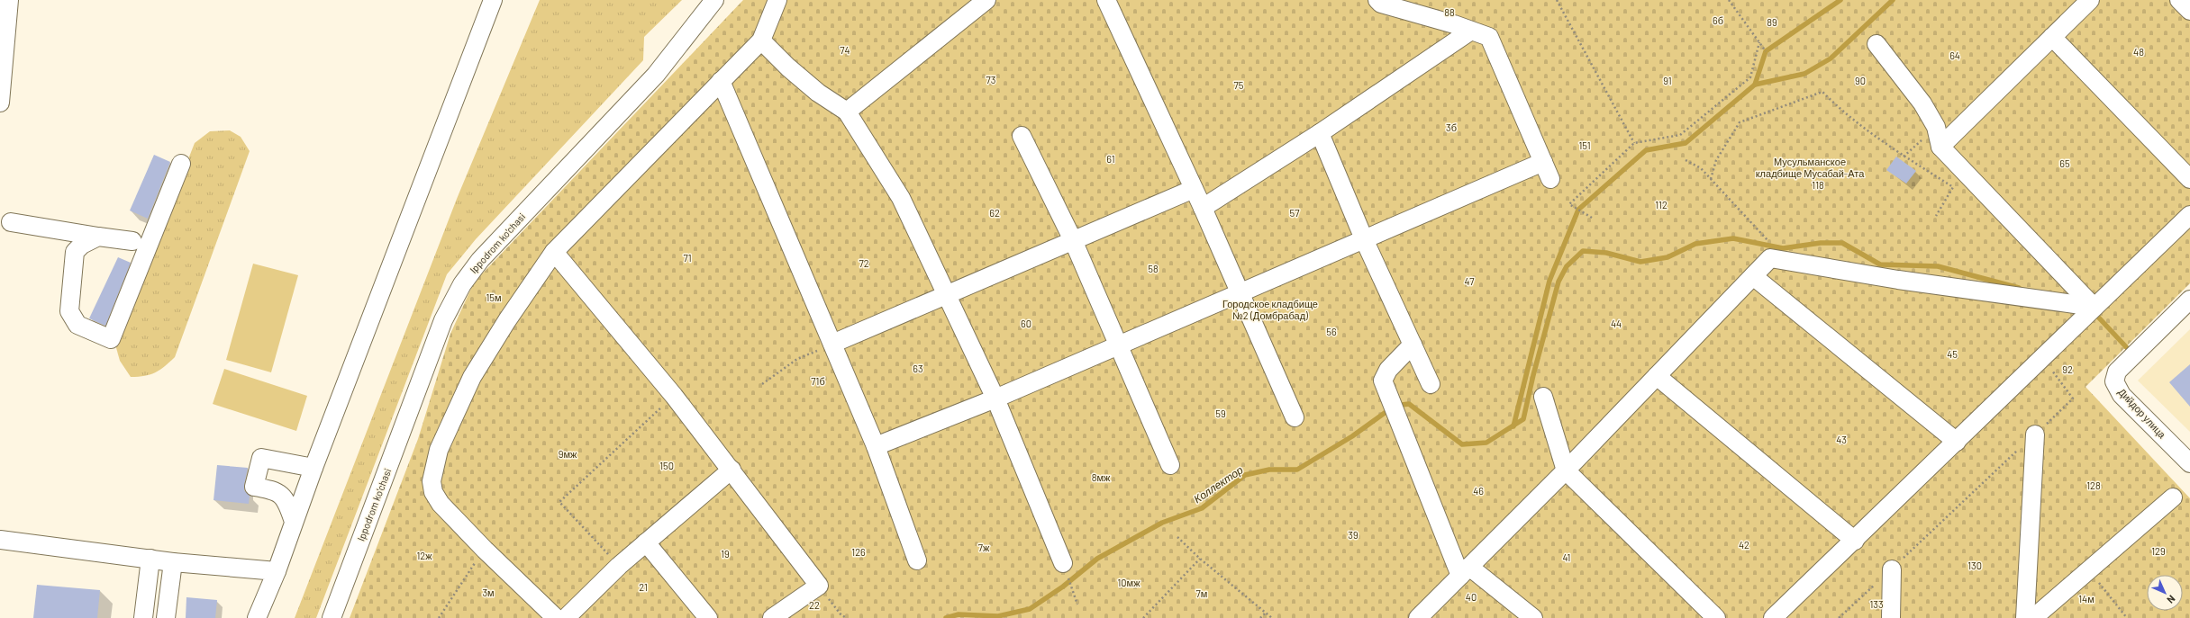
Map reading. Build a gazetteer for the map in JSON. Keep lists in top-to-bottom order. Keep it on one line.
{"streets":{"street":["Ippodrom ko'chasi","Дийдор улица"]},"water":["Коллектор"],"parks":["88","6б","89","74","48","64","73","91","90","75","3б","151","61","Мусульманское кладбище Мусабай-Ата","65","118","112","62","57","71","72","58","47","15м","Городское кладбище №2 (Домбрабад)","60","44","56","45","63","92","71б","59","43","9мж","150","8мж","128","46","39","42","7ж","129","126","19","12ж","41","130","10мж","21","3м","7м","40","14м","133","22"],"north":"bottom right"}
